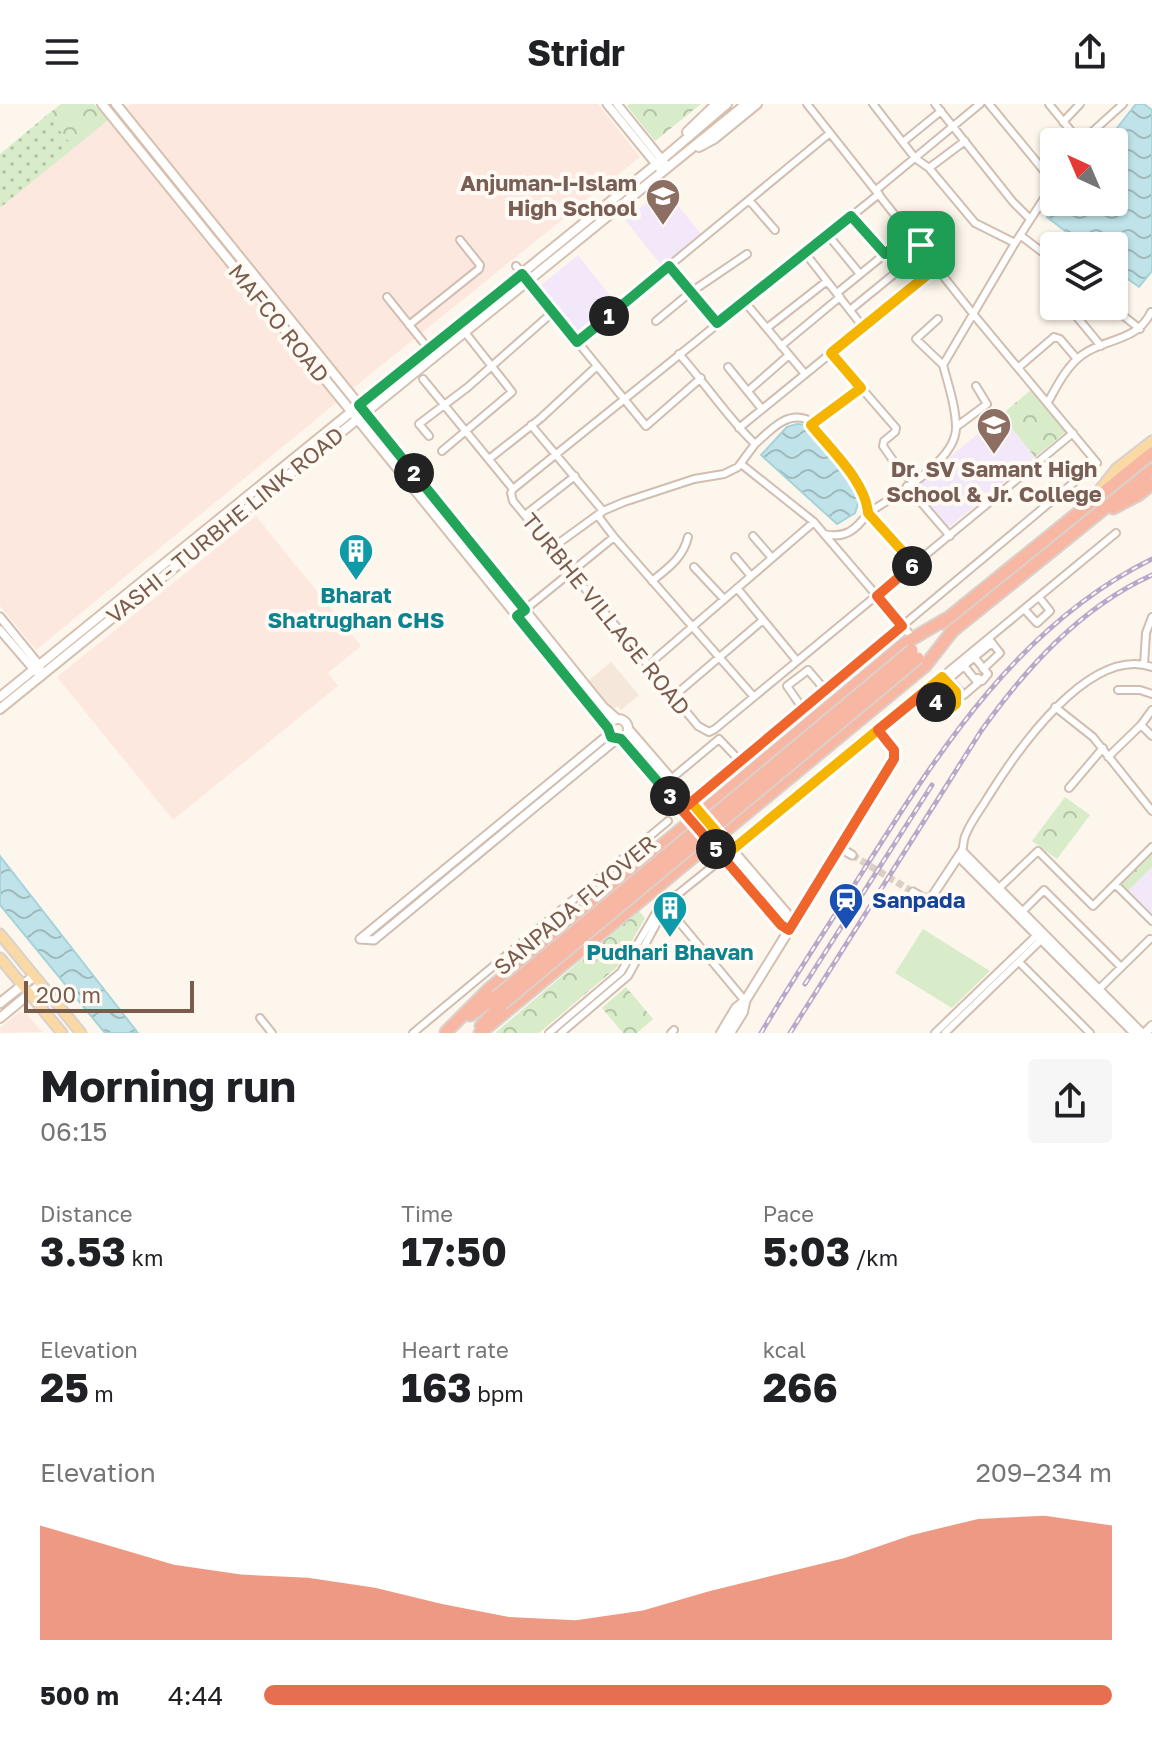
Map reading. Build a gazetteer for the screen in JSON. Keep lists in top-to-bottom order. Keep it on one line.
{"streets":{"highway":["SANPADA FLYOVER"],"main road":["MAFCO ROAD","VASHI - TURBHE LINK ROAD"],"street":["TURBHE VILLAGE ROAD"]},"crossings":[["MAFCO ROAD","VASHI - TURBHE LINK ROAD"]],"places":{"school or university":["Anjuman-I-Islam High School","Dr. SV Samant High School & Jr. College"],"building":["Bharat Shatrughan CHS","Pudhari Bhavan"],"station":["Sanpada"]},"scale_bar":"200 m","north":"top left","page":{"header":"Stridr","pins":["1","2","6","4","3","5"],"scale":"200 m","heading":["Morning run","06:15"],"stats":[["Distance","3.53 km"],["Time","17:50"],["Pace","5:03 /km"],["Elevation","25 m"],["Heart rate","163 bpm"],["kcal","266"]],"chart":["Elevation","209–234 m"],"list":[{"name":"500 m","note":"4:44"}]}}
